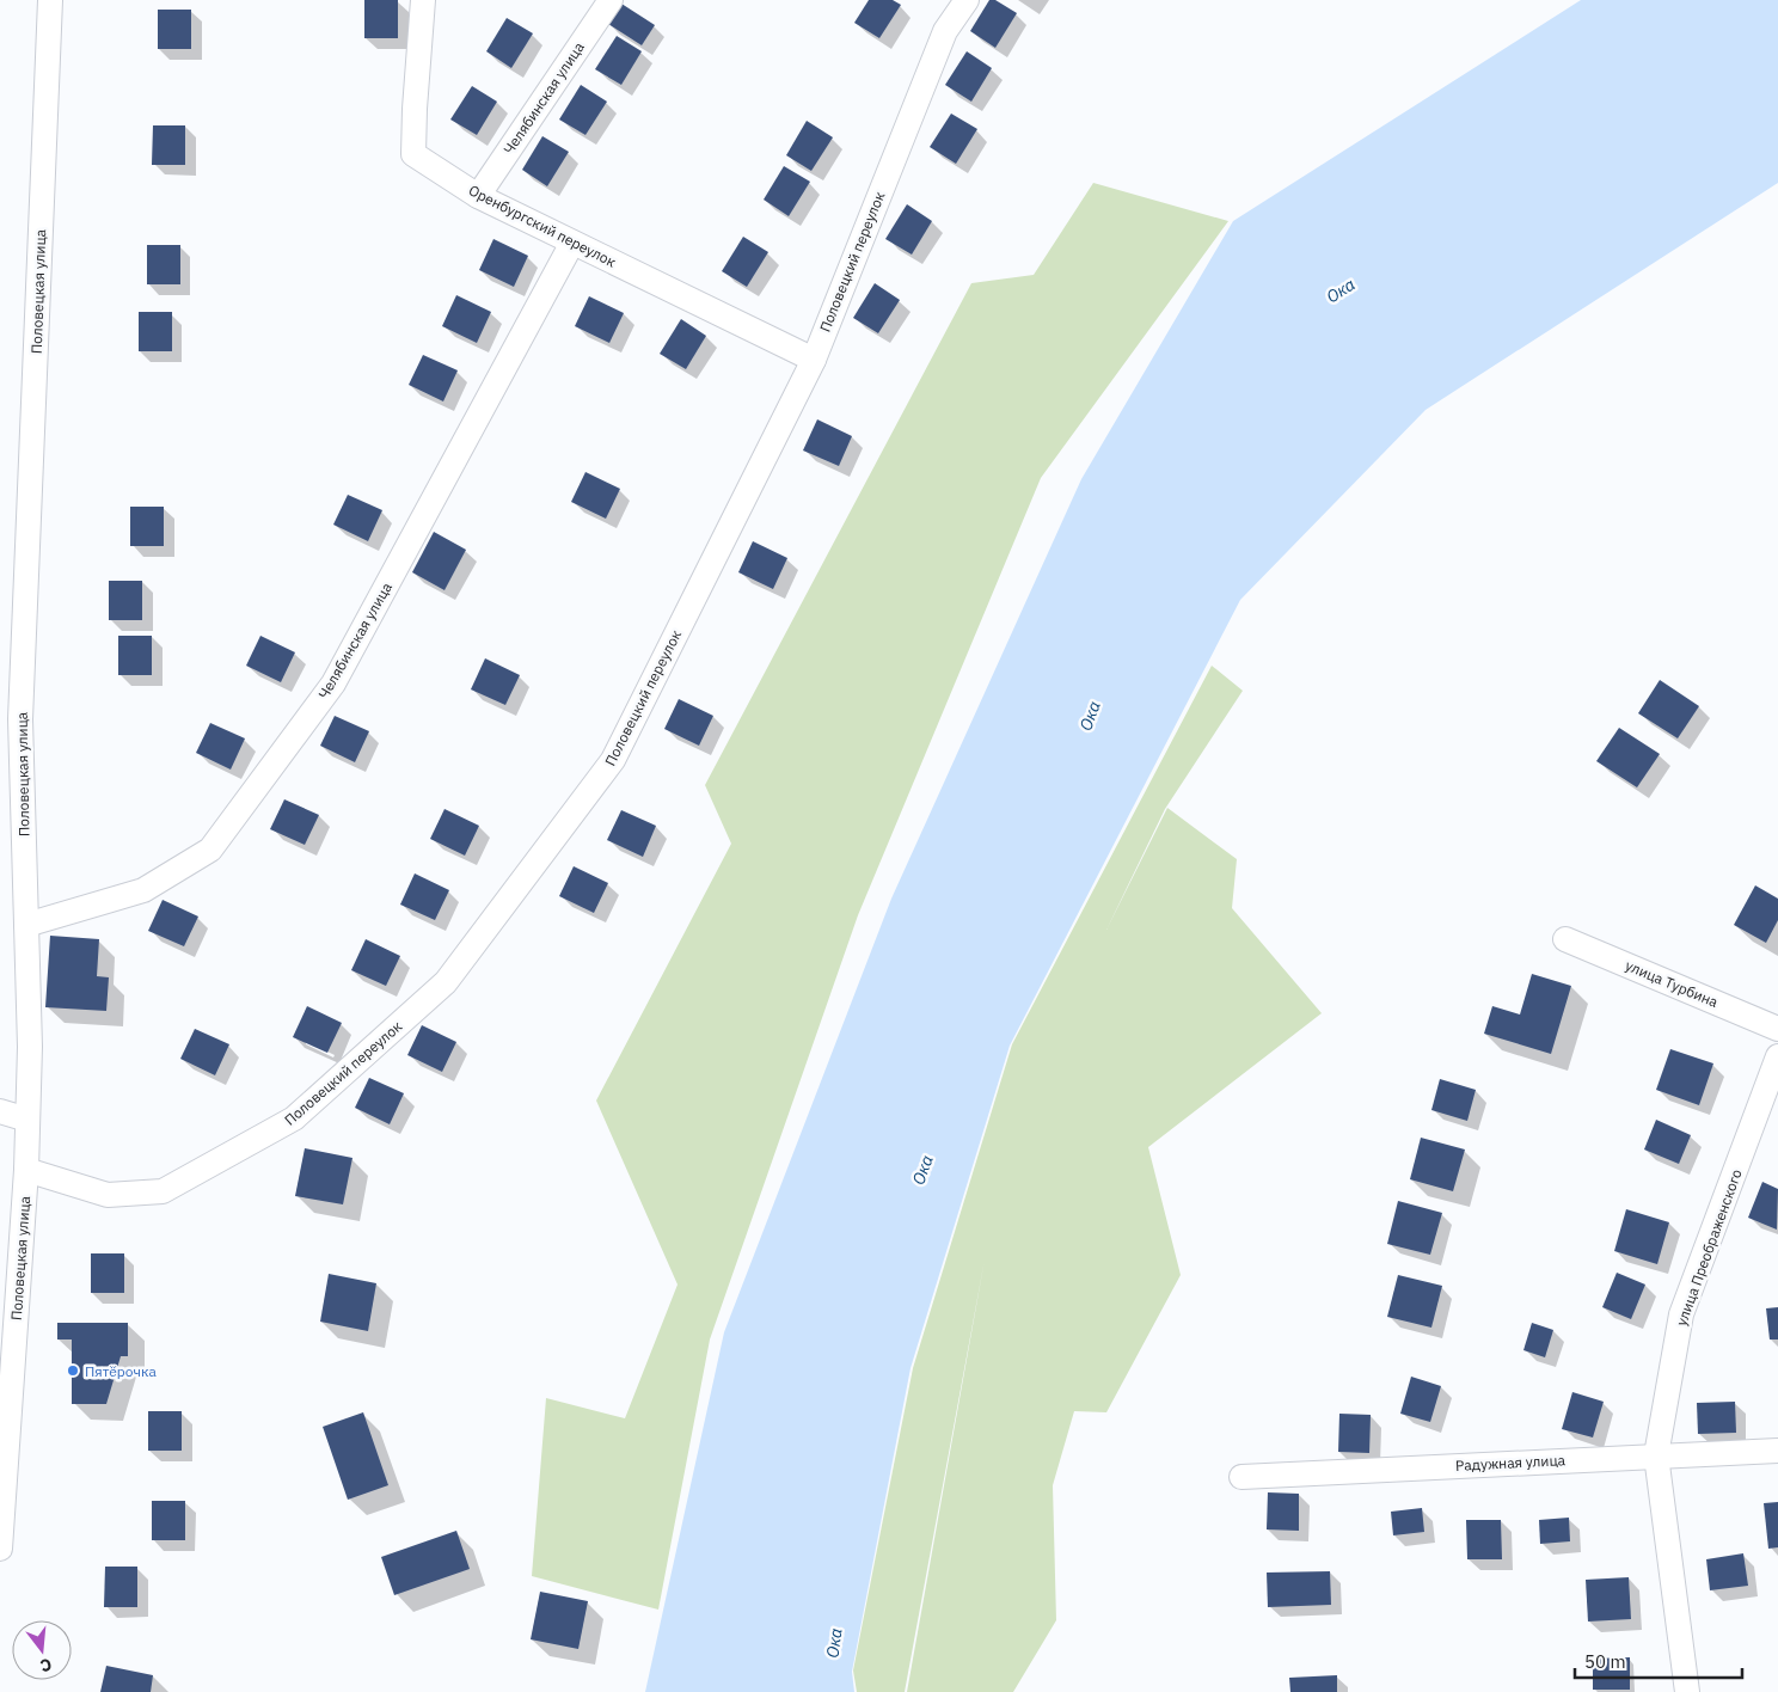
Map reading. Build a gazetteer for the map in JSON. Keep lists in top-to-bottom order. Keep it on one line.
{"streets":{"street":["Челябинская улица","Оренбургский переулок","Половецкий переулок","Половецкая улица","улица Турбина","улица Преображенского","Радужная улица"]},"crossings":[["Челябинская улица","Оренбургский переулок"],["Челябинская улица","Половецкая улица"],["Оренбургский переулок","Половецкий переулок"],["Половецкий переулок","Половецкая улица"],["улица Преображенского","Радужная улица"]],"water":["Ока"],"places":["Пятёрочка"],"scale_bar":"50 m","north":"bottom"}
